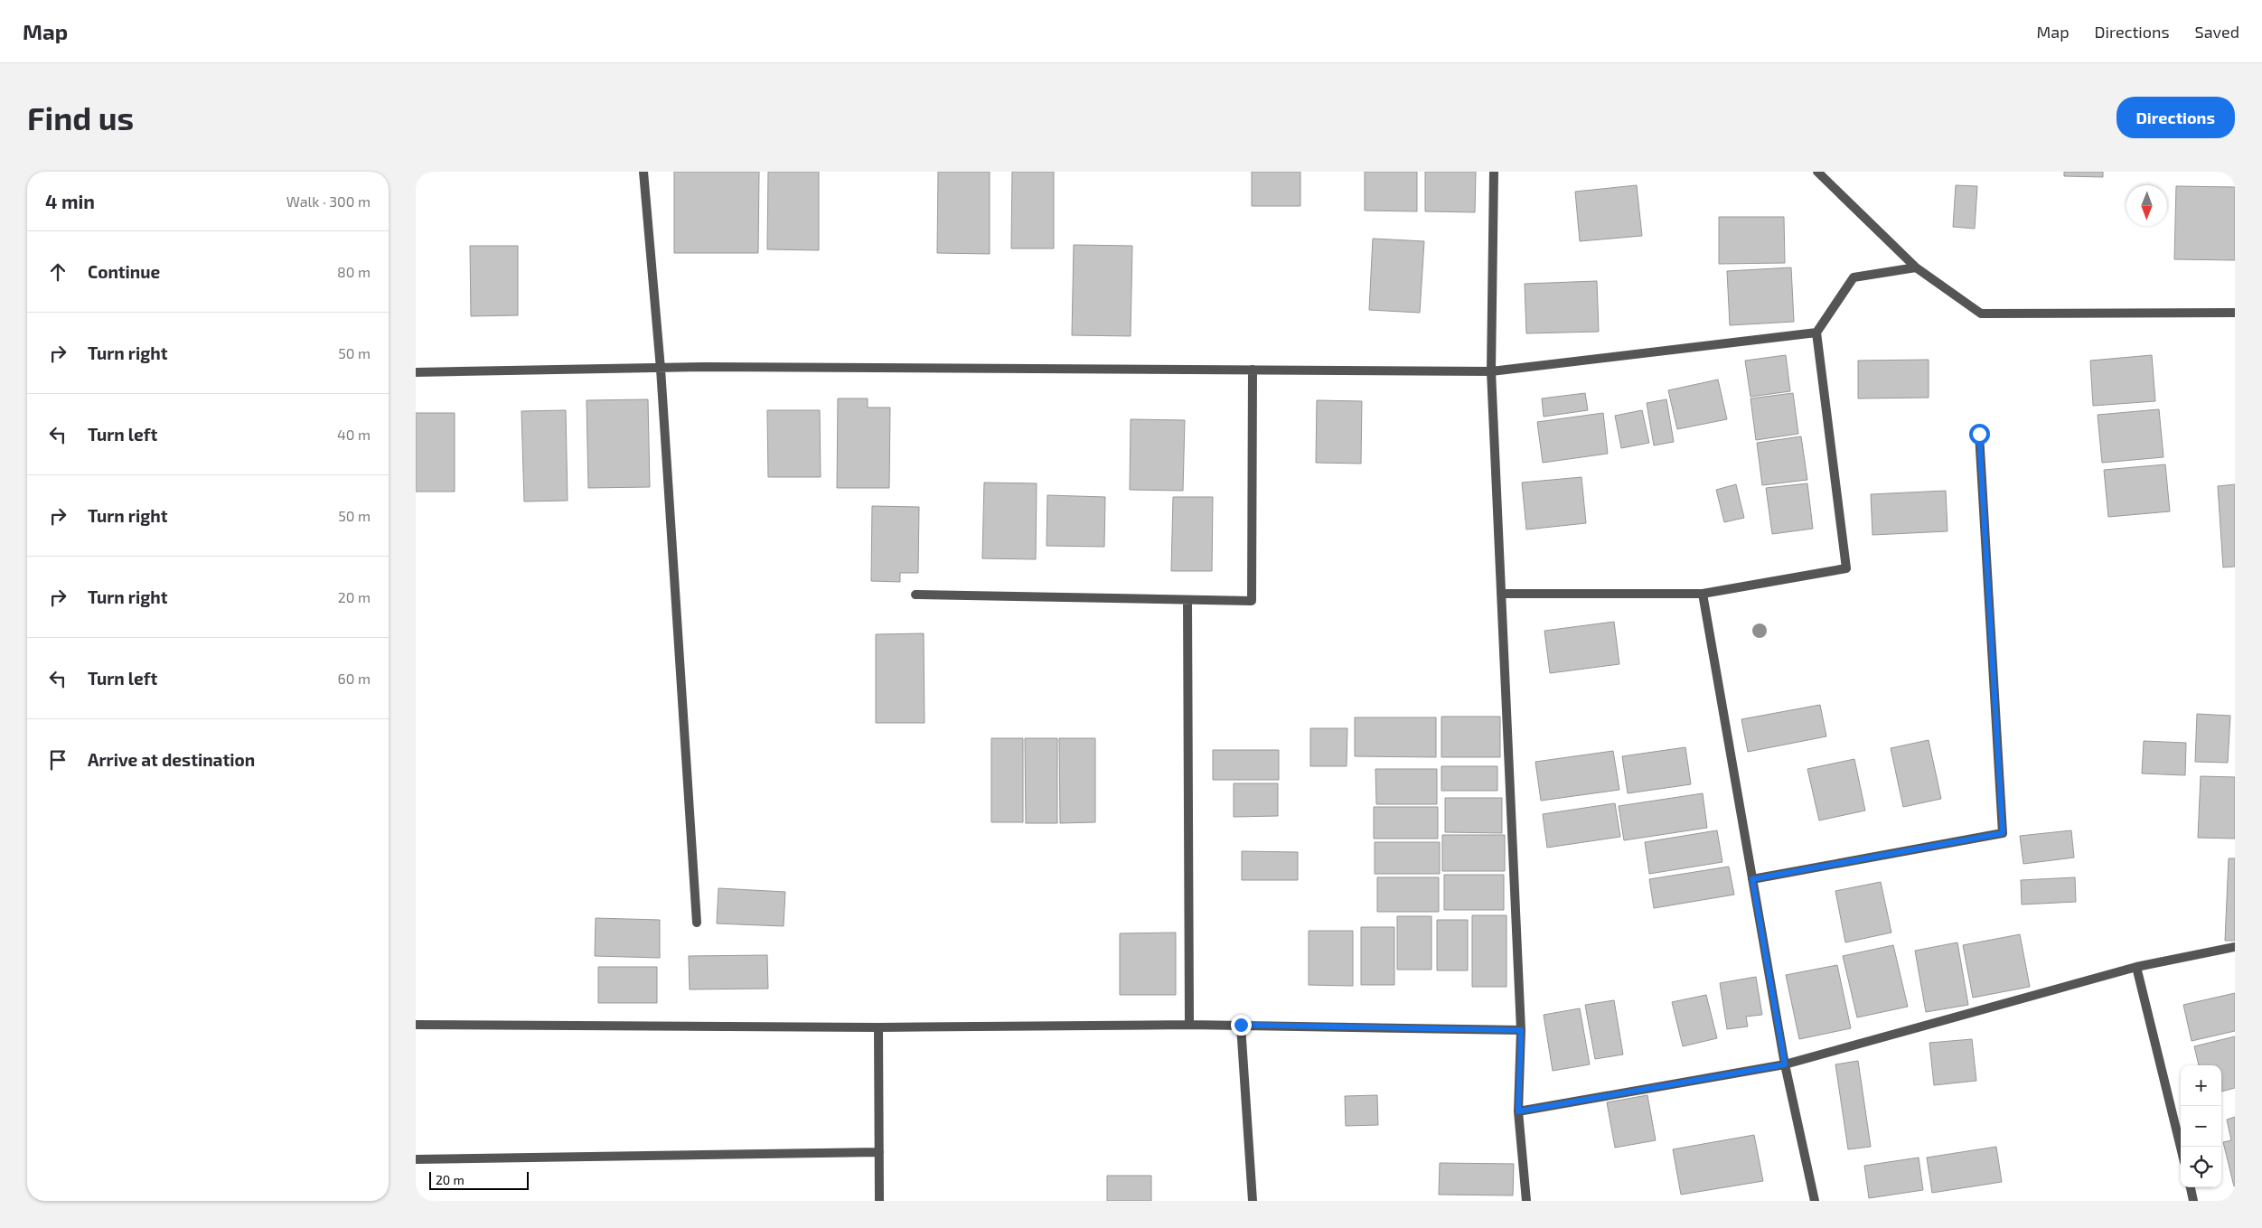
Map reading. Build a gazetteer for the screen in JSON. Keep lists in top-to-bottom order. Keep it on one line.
{"scale_bar":"20 m","north":"bottom","page":{"header":"Map","nav":["Map","Directions","Saved"],"buttons":"Directions","title":"Find us","heading":["4 min","Walk · 300 m"],"list":[["Continue","80 m"],["Turn right","50 m"],["Turn left","40 m"],["Turn right","50 m"],["Turn right","20 m"],["Turn left","60 m"],"Arrive at destination"],"map_buttons":["+","−"],"scale":"20 m"}}
